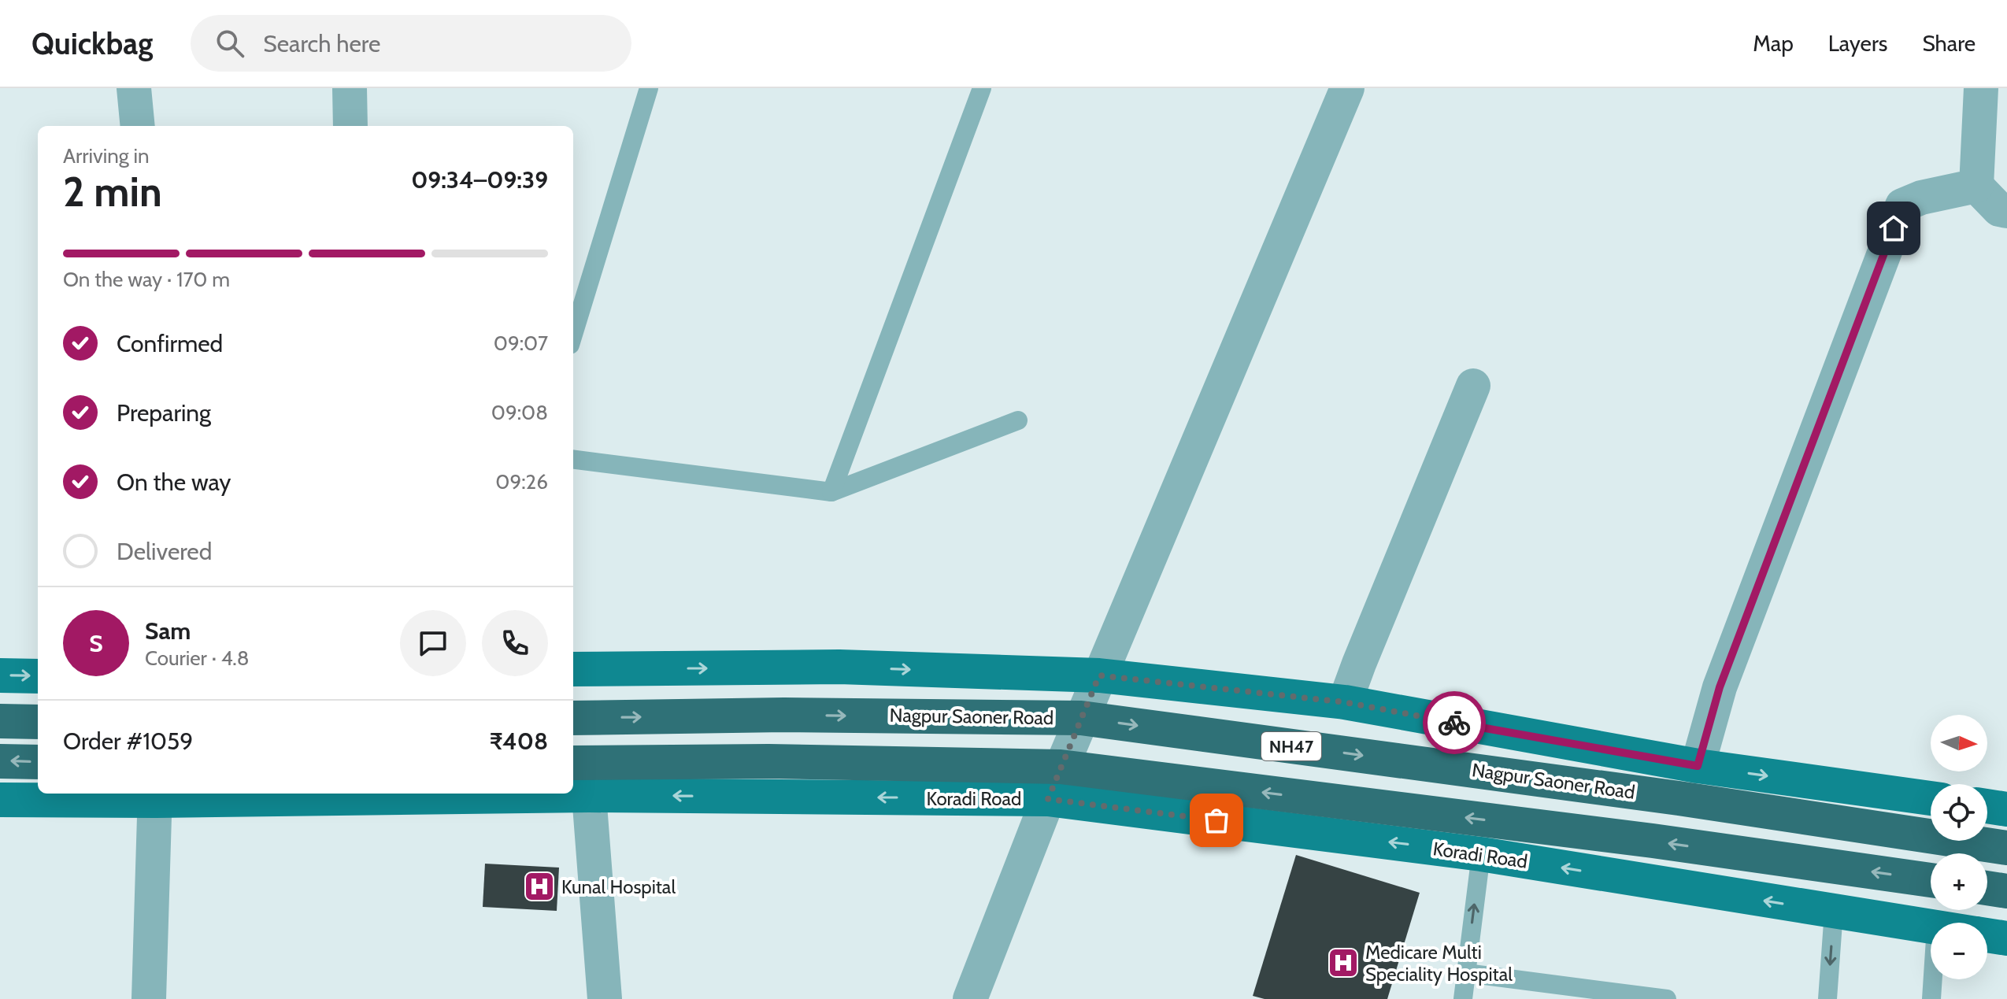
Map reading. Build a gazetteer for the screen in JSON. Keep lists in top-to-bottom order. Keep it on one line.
{"streets":{"highway":["Nagpur Saoner Road","NH47"],"main road":["Koradi Road"]},"places":{"hospital":["Kunal Hospital","Medicare Multi Speciality Hospital"]},"north":"right","page":{"header":"Quickbag","search":"Search here","nav":["Map","Layers","Share"],"heading":["2 min","Arriving in","09:34–09:39"],"panel":["Sam","Courier · 4.8","Order #1059","₹408"],"bar":"On the way · 170 m","list":[["Confirmed","09:07"],["Preparing","09:08"],["On the way","09:26"],"Delivered"],"round":"S","map_buttons":["+","−"]}}
